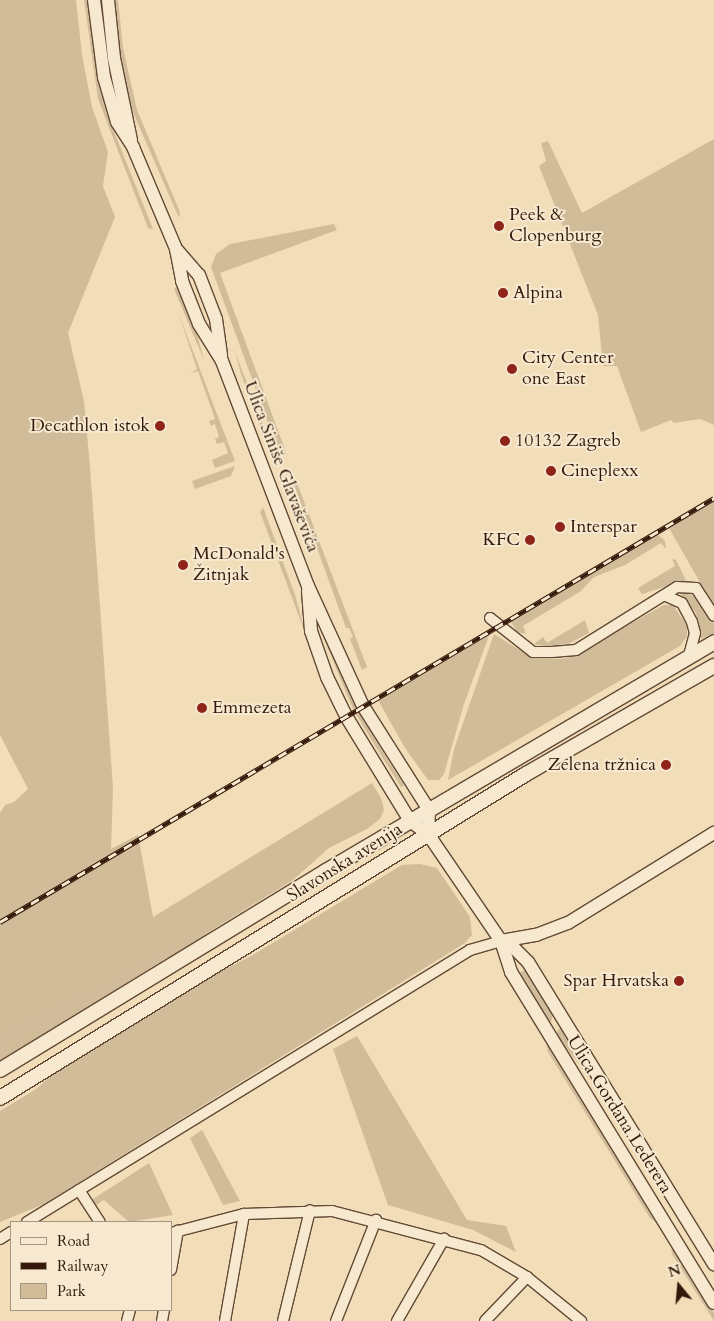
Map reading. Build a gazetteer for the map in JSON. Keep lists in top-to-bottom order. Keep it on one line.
{"streets":{"main road":["Slavonska avenija"],"street":["Ulica Siniše Glavaševića","Ulica Gordana Lederera"]},"crossings":[["Ulica Siniše Glavaševića","Slavonska avenija"],["Slavonska avenija","Ulica Gordana Lederera"]],"places":["Peek & Clopenburg","Alpina","City Center one East","Decathlon istok","10132 Zagreb","Cineplexx","Interspar","KFC","McDonald's Žitnjak","Emmezeta","Zelena tržnica","Spar Hrvatska"],"legend":["Road","Railway","Park"],"north":"top"}
